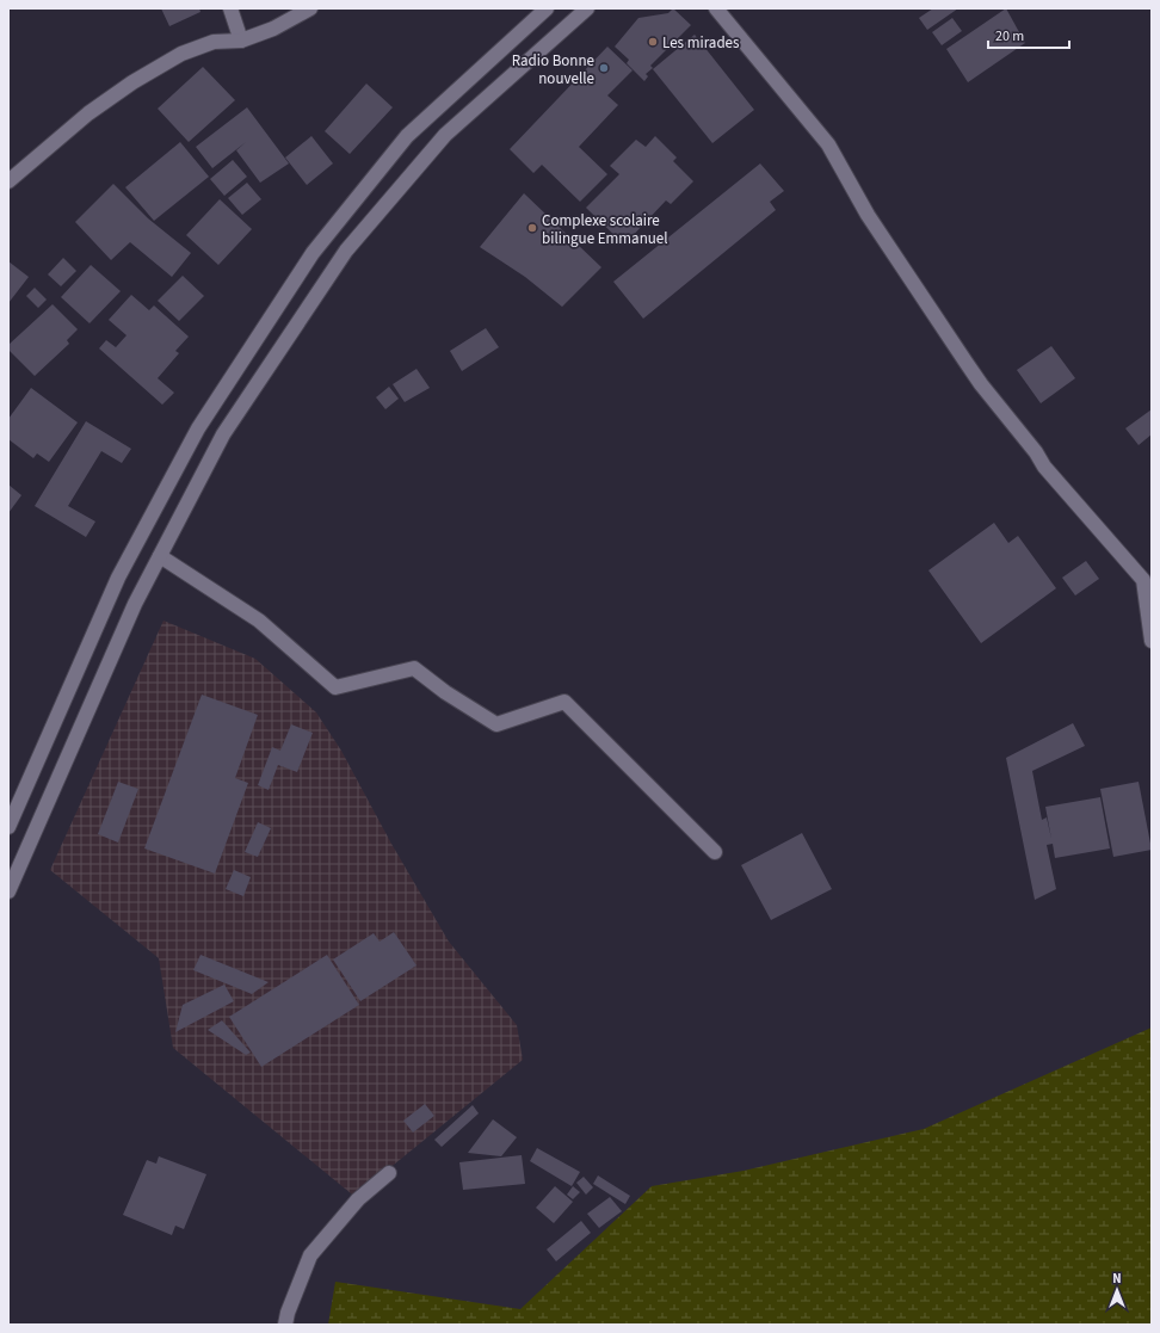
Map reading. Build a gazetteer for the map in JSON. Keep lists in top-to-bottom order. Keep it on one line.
{"places":["Les mirades","Radio Bonne nouvelle","Complexe scolaire bilingue Emmanuel"],"scale_bar":"20 m","north":"top"}
